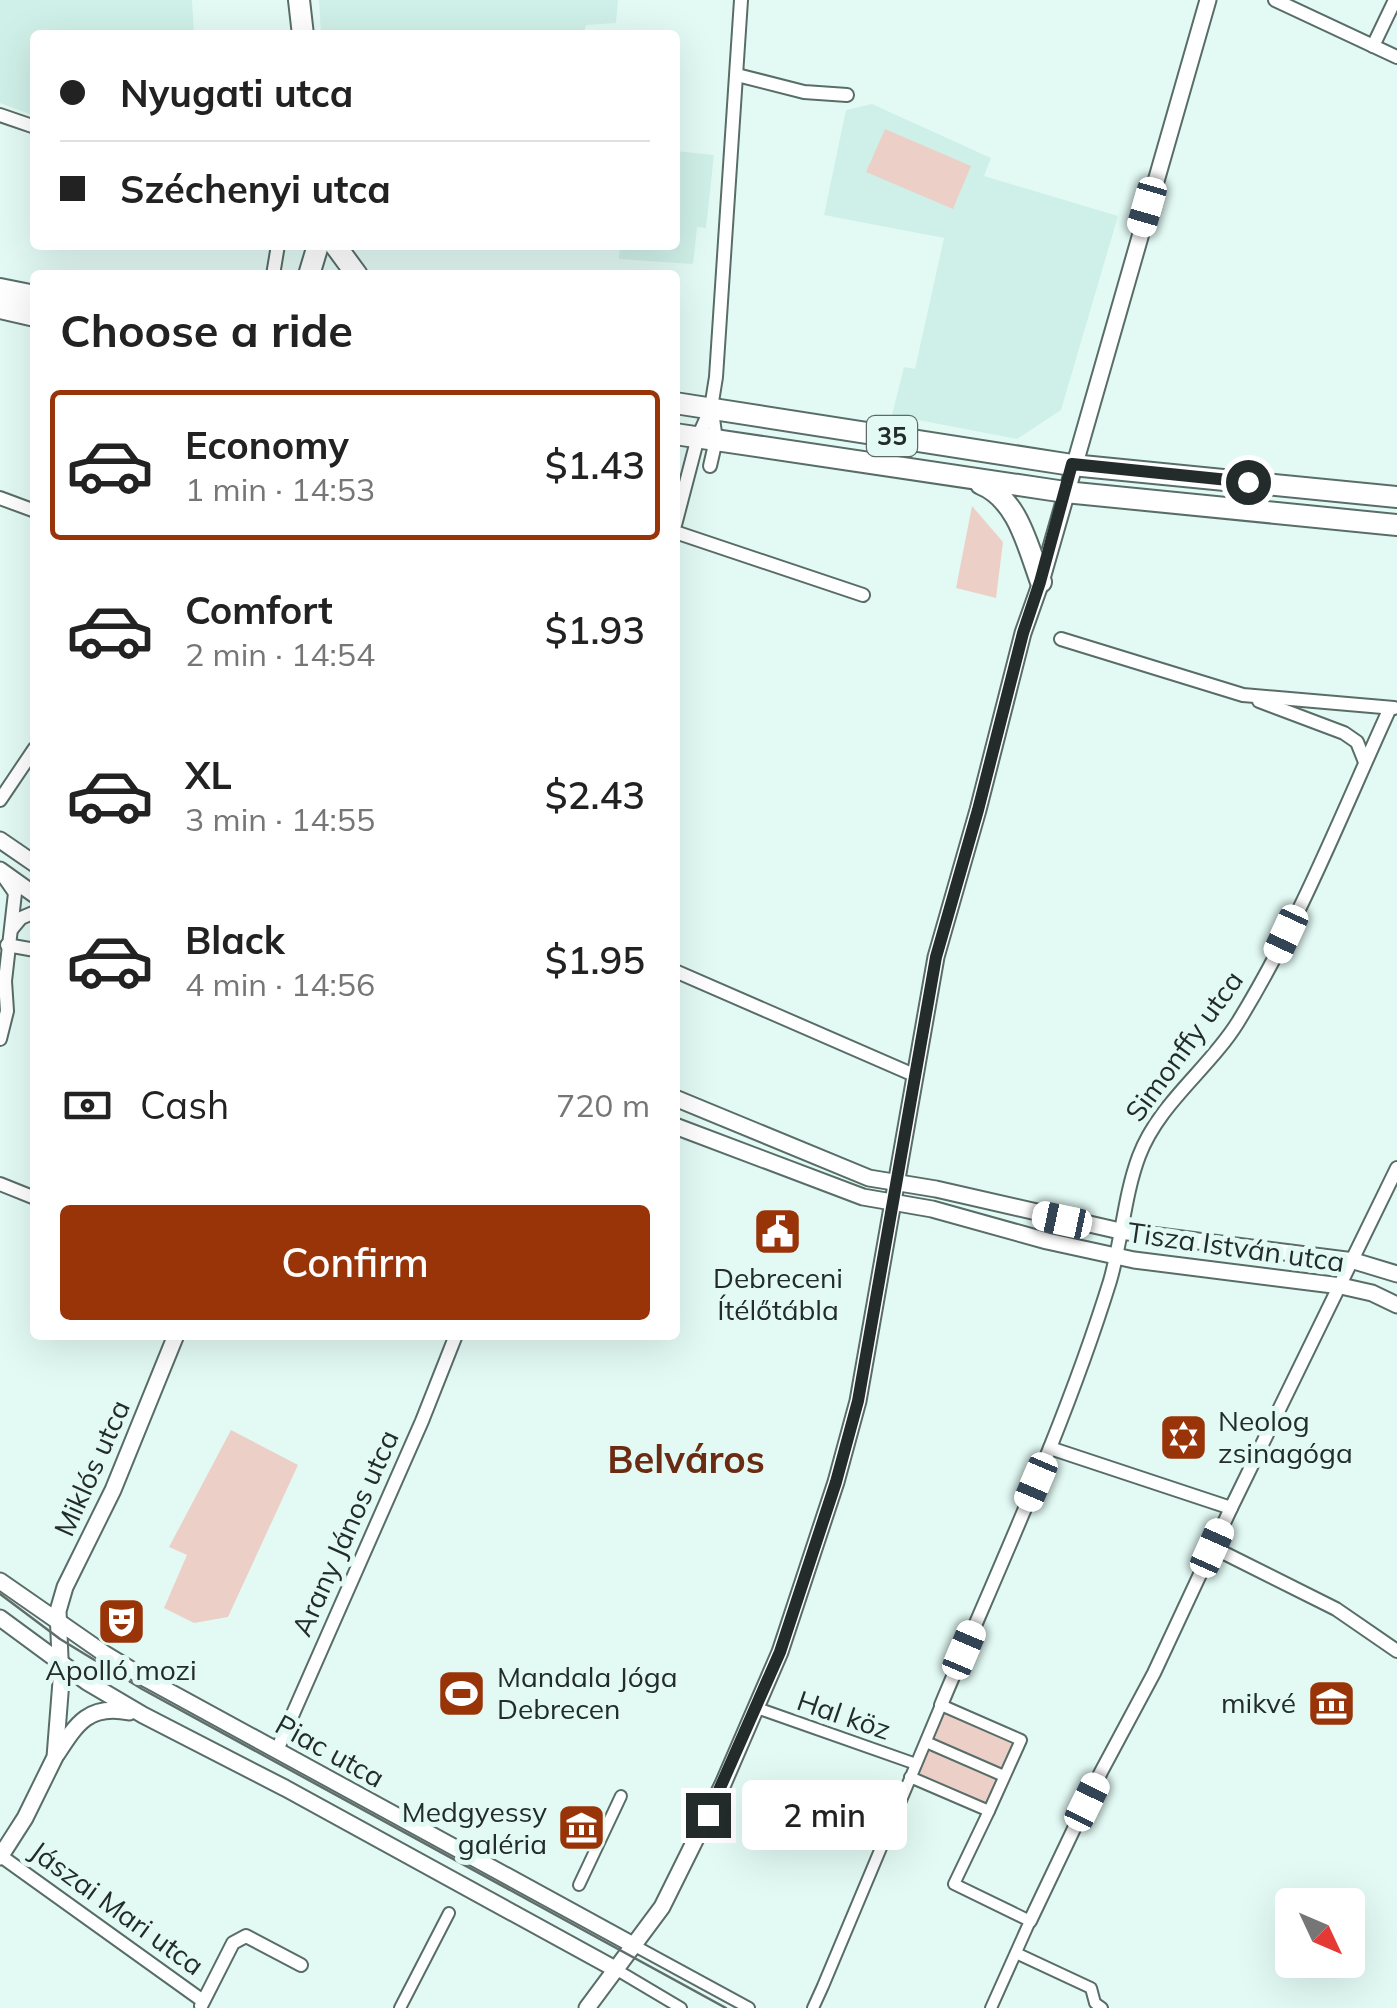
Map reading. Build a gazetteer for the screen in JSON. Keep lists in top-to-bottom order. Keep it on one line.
{"streets":{"main road":["35"],"street":["Simonffy utca","Tisza István utca","Miklós utca","Arany János utca","Hal köz","Piac utca","Jászai Mari utca"]},"crossings":[["Simonffy utca","Tisza István utca"],["Simonffy utca","Hal köz"],["Miklós utca","Piac utca"],["Arany János utca","Piac utca"]],"districts":["Belváros"],"places":{"public building":["Debreceni Ítélőtábla"],"synagogue":["Neolog zsinagóga"],"theatre":["Apolló mozi"],"sports":["Mandala Jóga Debrecen"],"museum":["mikvé","Medgyessy galéria"]},"north":"bottom right","page":{"banner":["Nyugati utca","Széchenyi utca"],"heading":"Choose a ride","list":[{"name":"Economy","note":"1 min · 14:53","value":"$1.43"},{"name":"Comfort","note":"2 min · 14:54","value":"$1.93"},{"name":"XL","note":"3 min · 14:55","value":"$2.43"},{"name":"Black","note":"4 min · 14:56","value":"$1.95"}],"pay":["Cash","720 m"],"buttons":"Confirm","bubble":"2 min"}}
